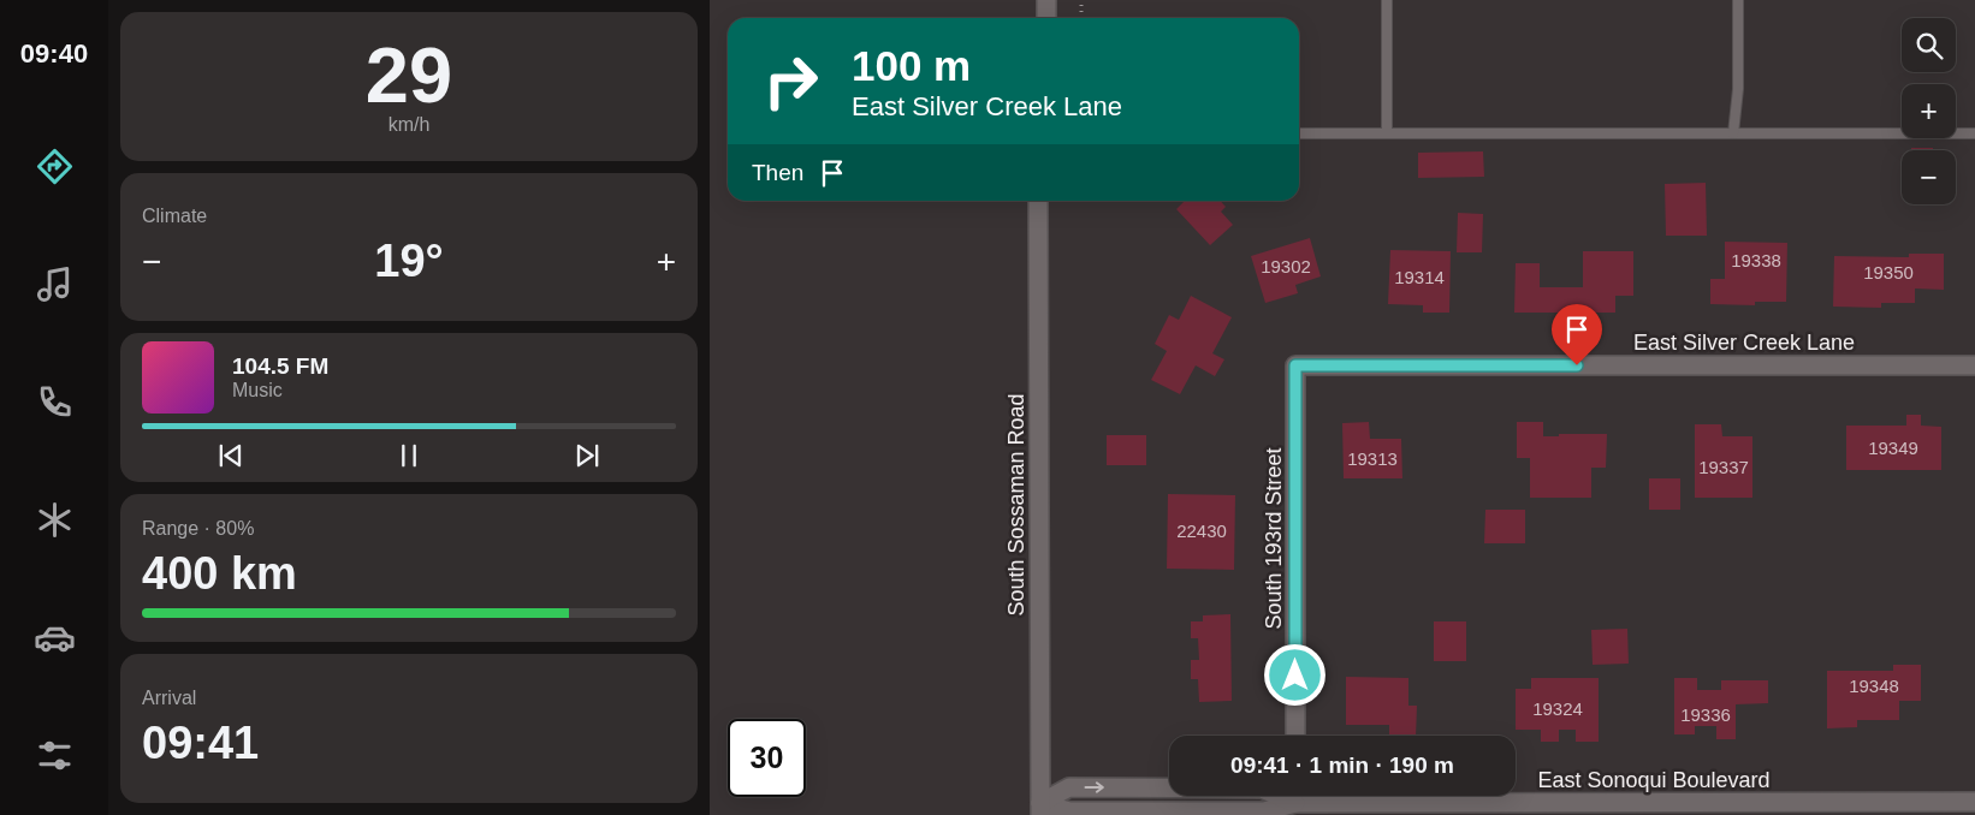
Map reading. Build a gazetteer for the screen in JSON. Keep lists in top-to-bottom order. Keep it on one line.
{"streets":{"street":["East Silver Creek Lane","South Sossaman Road","South 193rd Street","East Sonoqui Boulevard"]},"crossings":[["East Silver Creek Lane","South 193rd Street"],["South Sossaman Road","East Sonoqui Boulevard"]],"house_numbers":["19338","19302","19350","19314","19349","19313","19337","22430","19348","19324","19336"],"page":{"tabs":"09:40","tile":[["29","km/h"],"Climate",["Range · 80%","400 km"],["Arrival","09:41"]],"map_buttons":["+","−"],"turn":["100 m","East Silver Creek Lane"],"then":"Then","heat":["−","19°","+"],"song":["104.5 FM","Music"],"limit":"30","trip":"09:41 · 1 min · 190 m"}}
